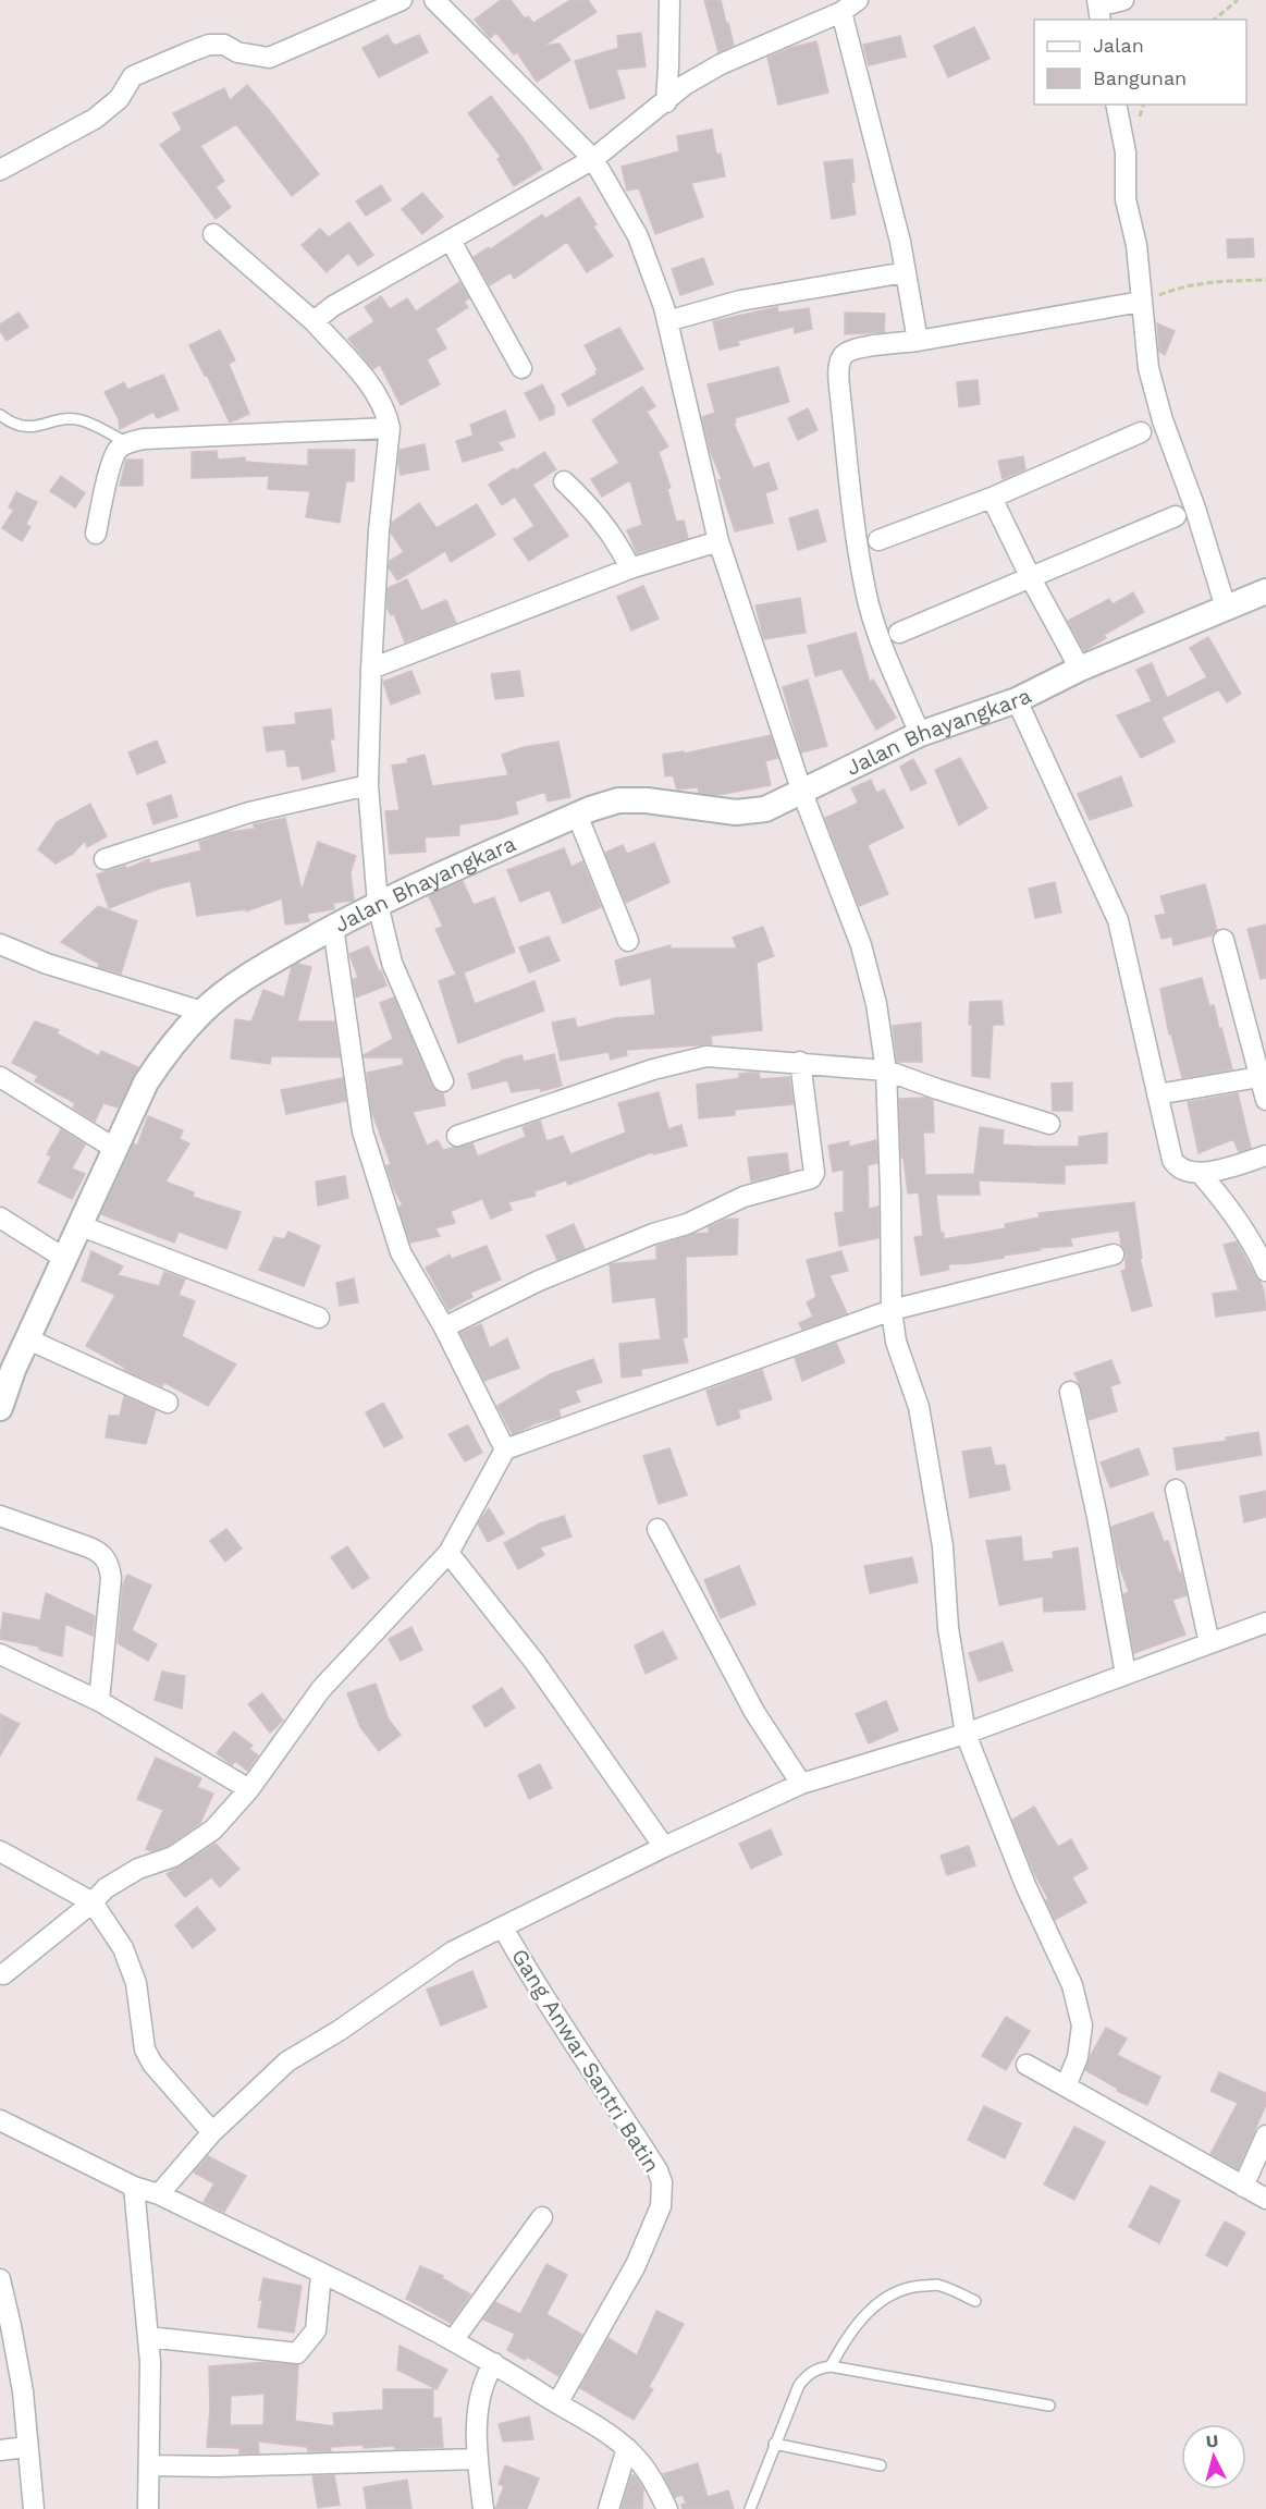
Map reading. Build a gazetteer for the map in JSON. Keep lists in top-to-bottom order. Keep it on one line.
{"streets":{"street":["Jalan Bhayangkara","Gang Anwar Santri Batin"]},"legend":["Jalan","Bangunan"],"north":"top"}
